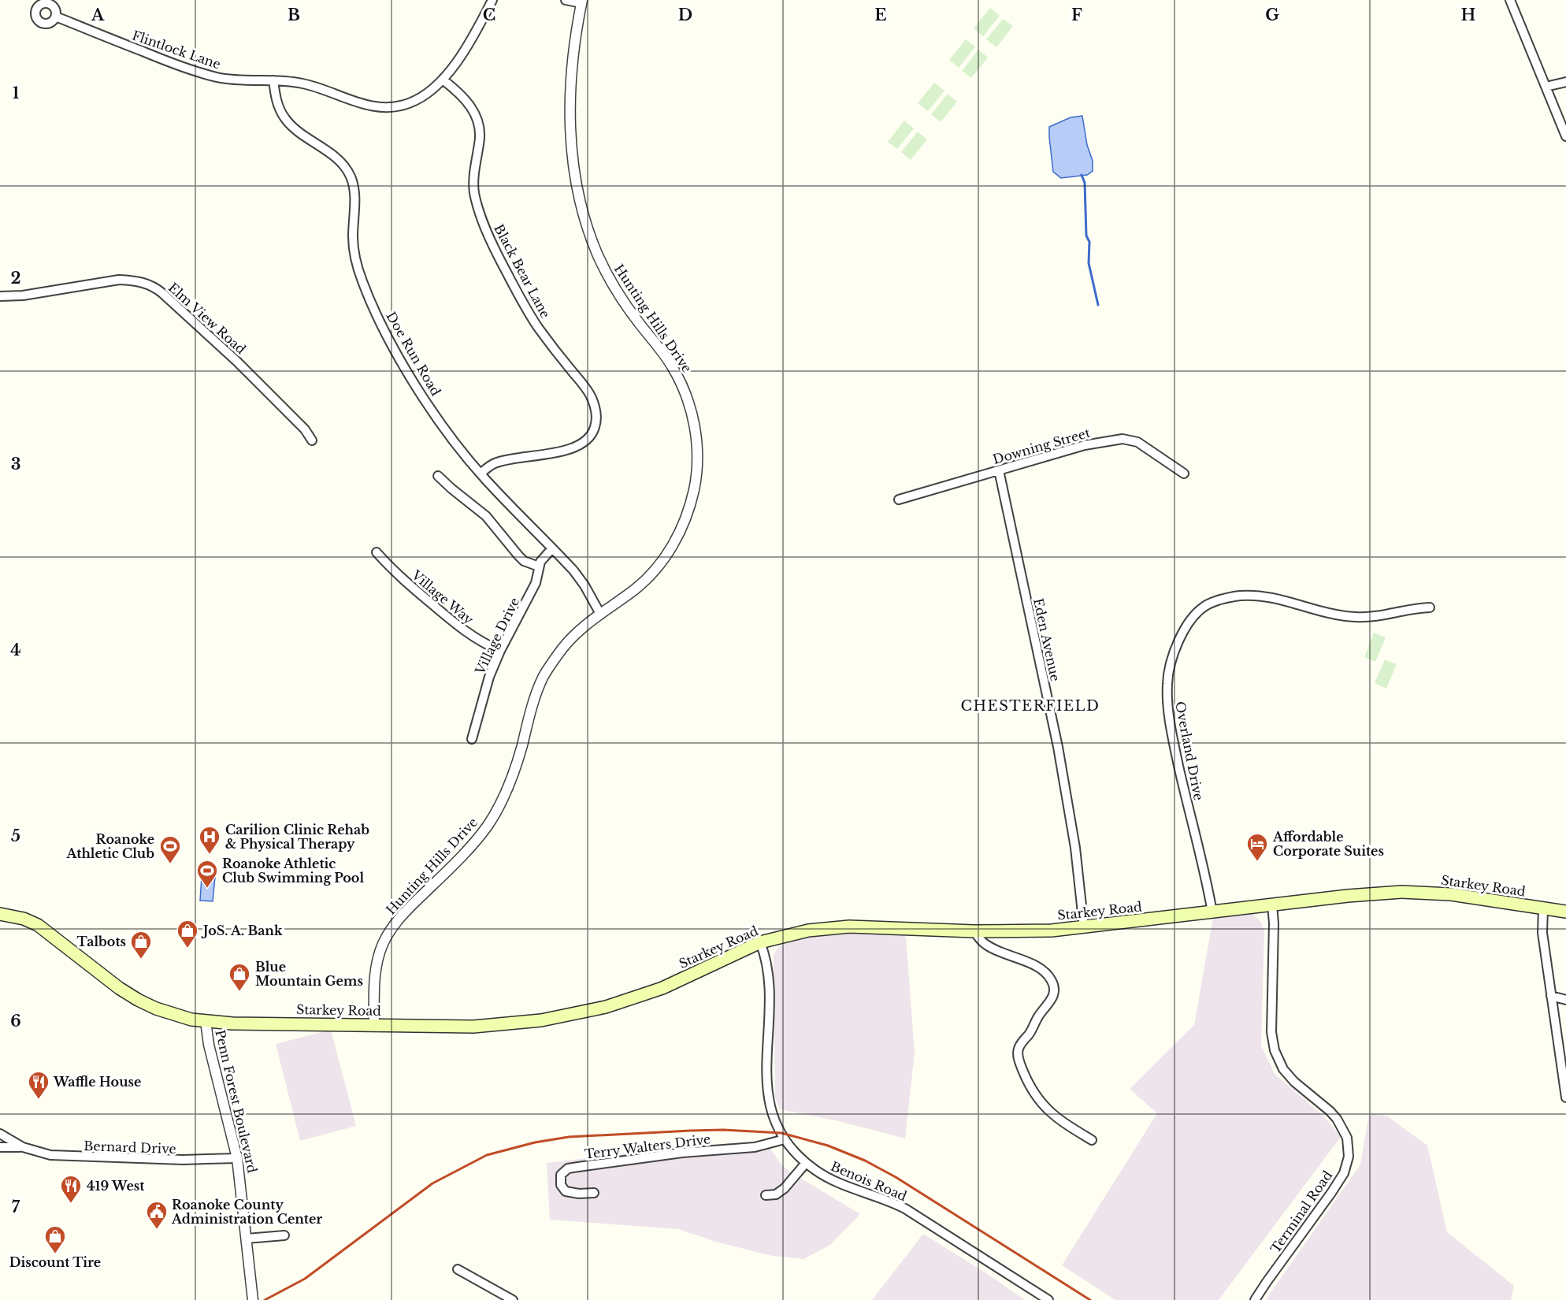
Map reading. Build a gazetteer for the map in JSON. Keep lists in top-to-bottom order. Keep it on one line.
{"streets":{"main road":["Starkey Road"],"street":["Flintlock Lane","Black Bear Lane","Elm View Road","Hunting Hills Drive","Doe Run Road","Downing Street","Village Way","Village Drive","Eden Avenue","Overland Drive","Penn Forest Boulevard","Terry Walters Drive","Bernard Drive","Benois Road","Terminal Road"]},"crossings":[["Flintlock Lane","Black Bear Lane"],["Flintlock Lane","Doe Run Road"],["Black Bear Lane","Doe Run Road"],["Hunting Hills Drive","Doe Run Road"],["Hunting Hills Drive","Starkey Road"],["Doe Run Road","Village Drive"],["Downing Street","Eden Avenue"],["Village Way","Village Drive"],["Eden Avenue","Starkey Road"],["Overland Drive","Starkey Road"],["Starkey Road","Penn Forest Boulevard"],["Starkey Road","Benois Road"],["Starkey Road","Terminal Road"],["Penn Forest Boulevard","Bernard Drive"],["Terry Walters Drive","Benois Road"]],"districts":["CHESTERFIELD"],"places":{"hospital":["Carilion Clinic Rehab & Physical Therapy"],"hotel":["Affordable Corporate Suites"],"sports":["Roanoke Athletic Club","Roanoke Athletic Club Swimming Pool"],"shop":["JoS. A. Bank","Talbots","Blue Mountain Gems","Discount Tire"],"restaurant":["Waffle House","419 West"],"public building":["Roanoke County Administration Center"]},"grid":{"columns":["A","B","C","D","E","F","G","H"],"rows":["1","2","3","4","5","6","7"]}}
